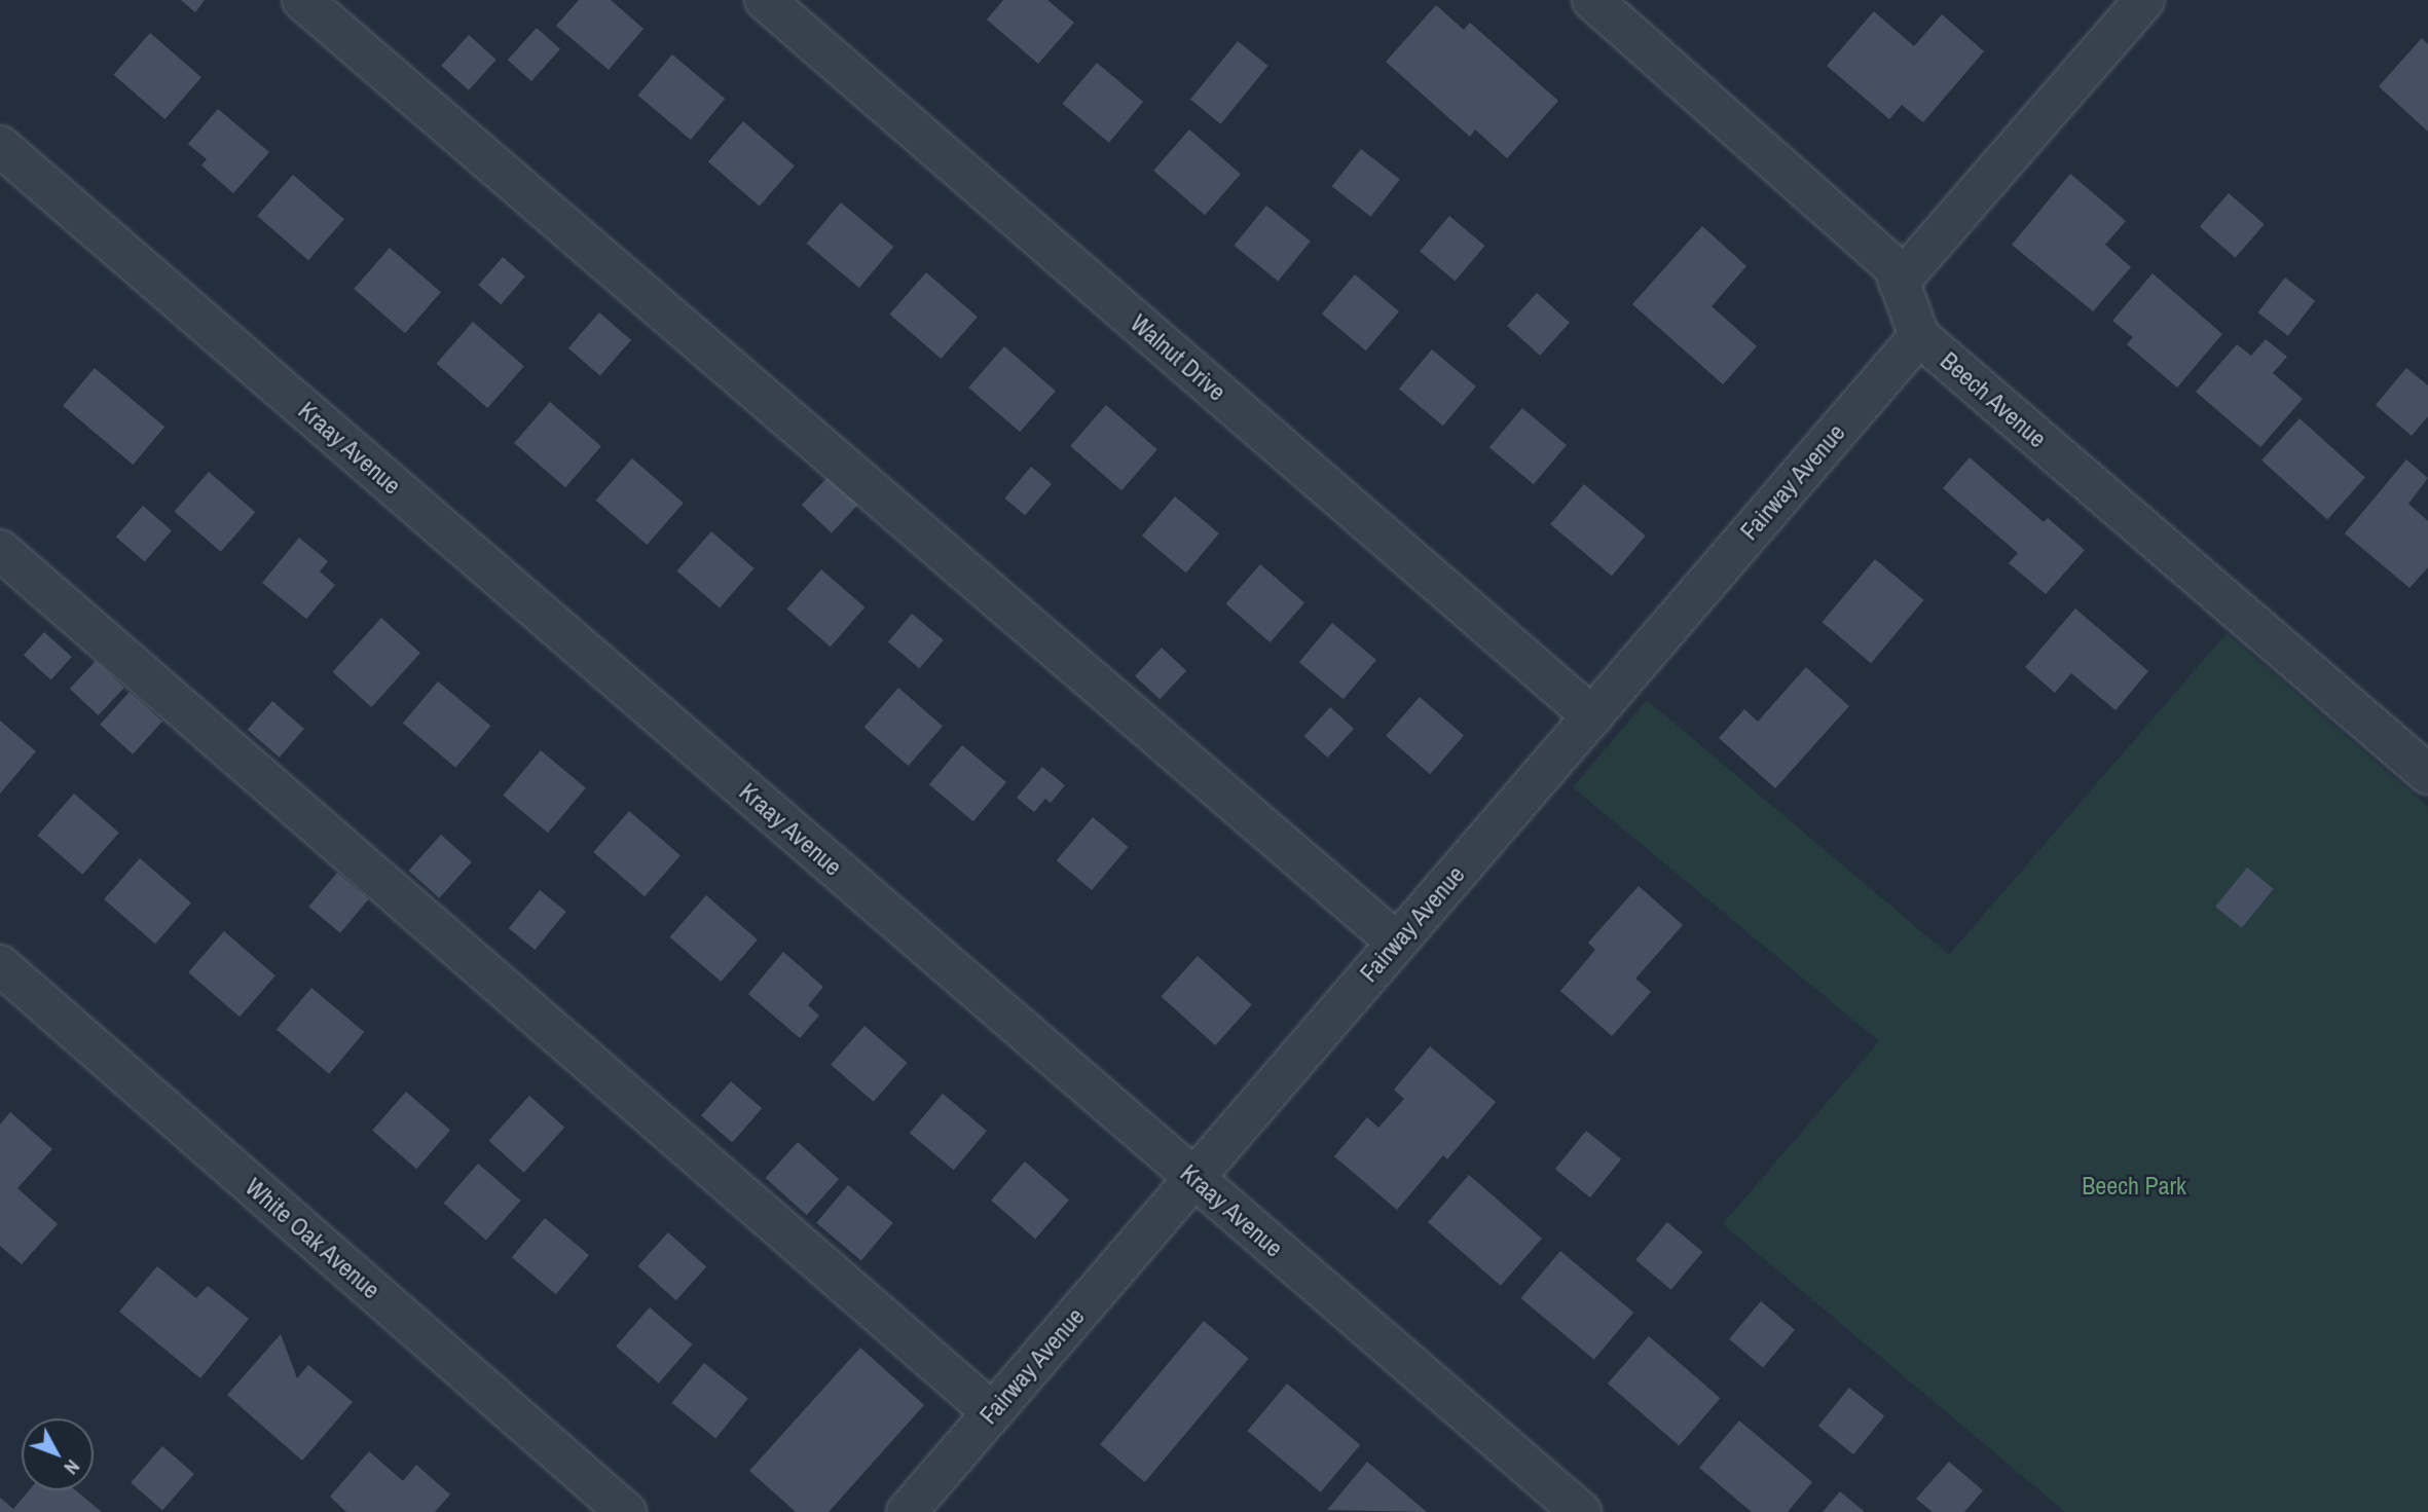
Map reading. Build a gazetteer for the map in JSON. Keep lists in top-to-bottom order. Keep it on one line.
{"streets":{"street":["Walnut Drive","Beech Avenue","Kraay Avenue","Fairway Avenue","White Oak Avenue"]},"crossings":[["Walnut Drive","Fairway Avenue"],["Beech Avenue","Fairway Avenue"],["Kraay Avenue","Fairway Avenue"]],"parks":["Beech Park"],"north":"bottom right"}
